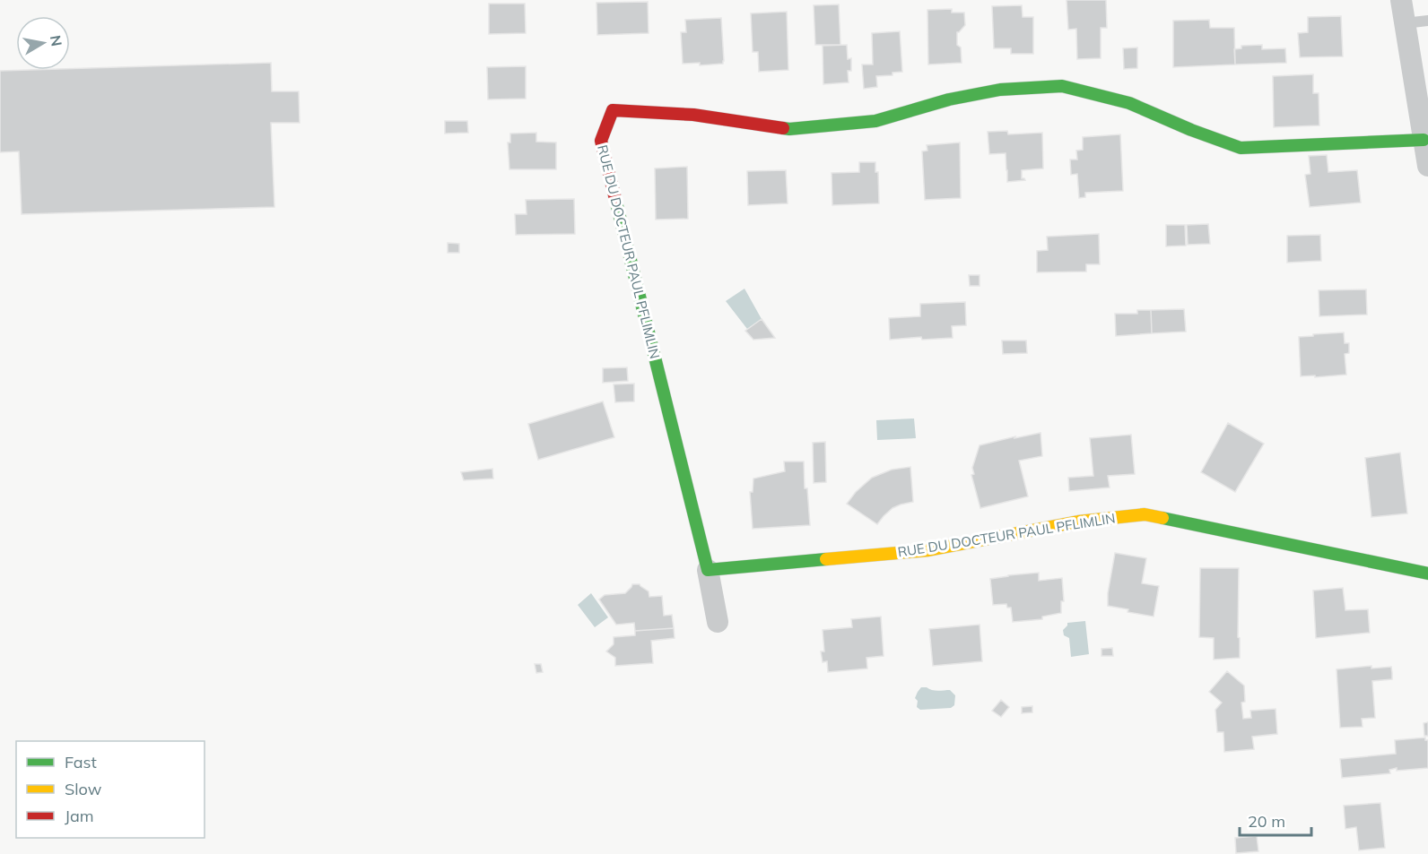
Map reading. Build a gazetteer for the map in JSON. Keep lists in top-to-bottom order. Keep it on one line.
{"streets":{"street":["RUE DU DOCTEUR PAUL PFLIMLIN"]},"legend":["Fast","Slow","Jam"],"scale_bar":"20 m","north":"right"}
